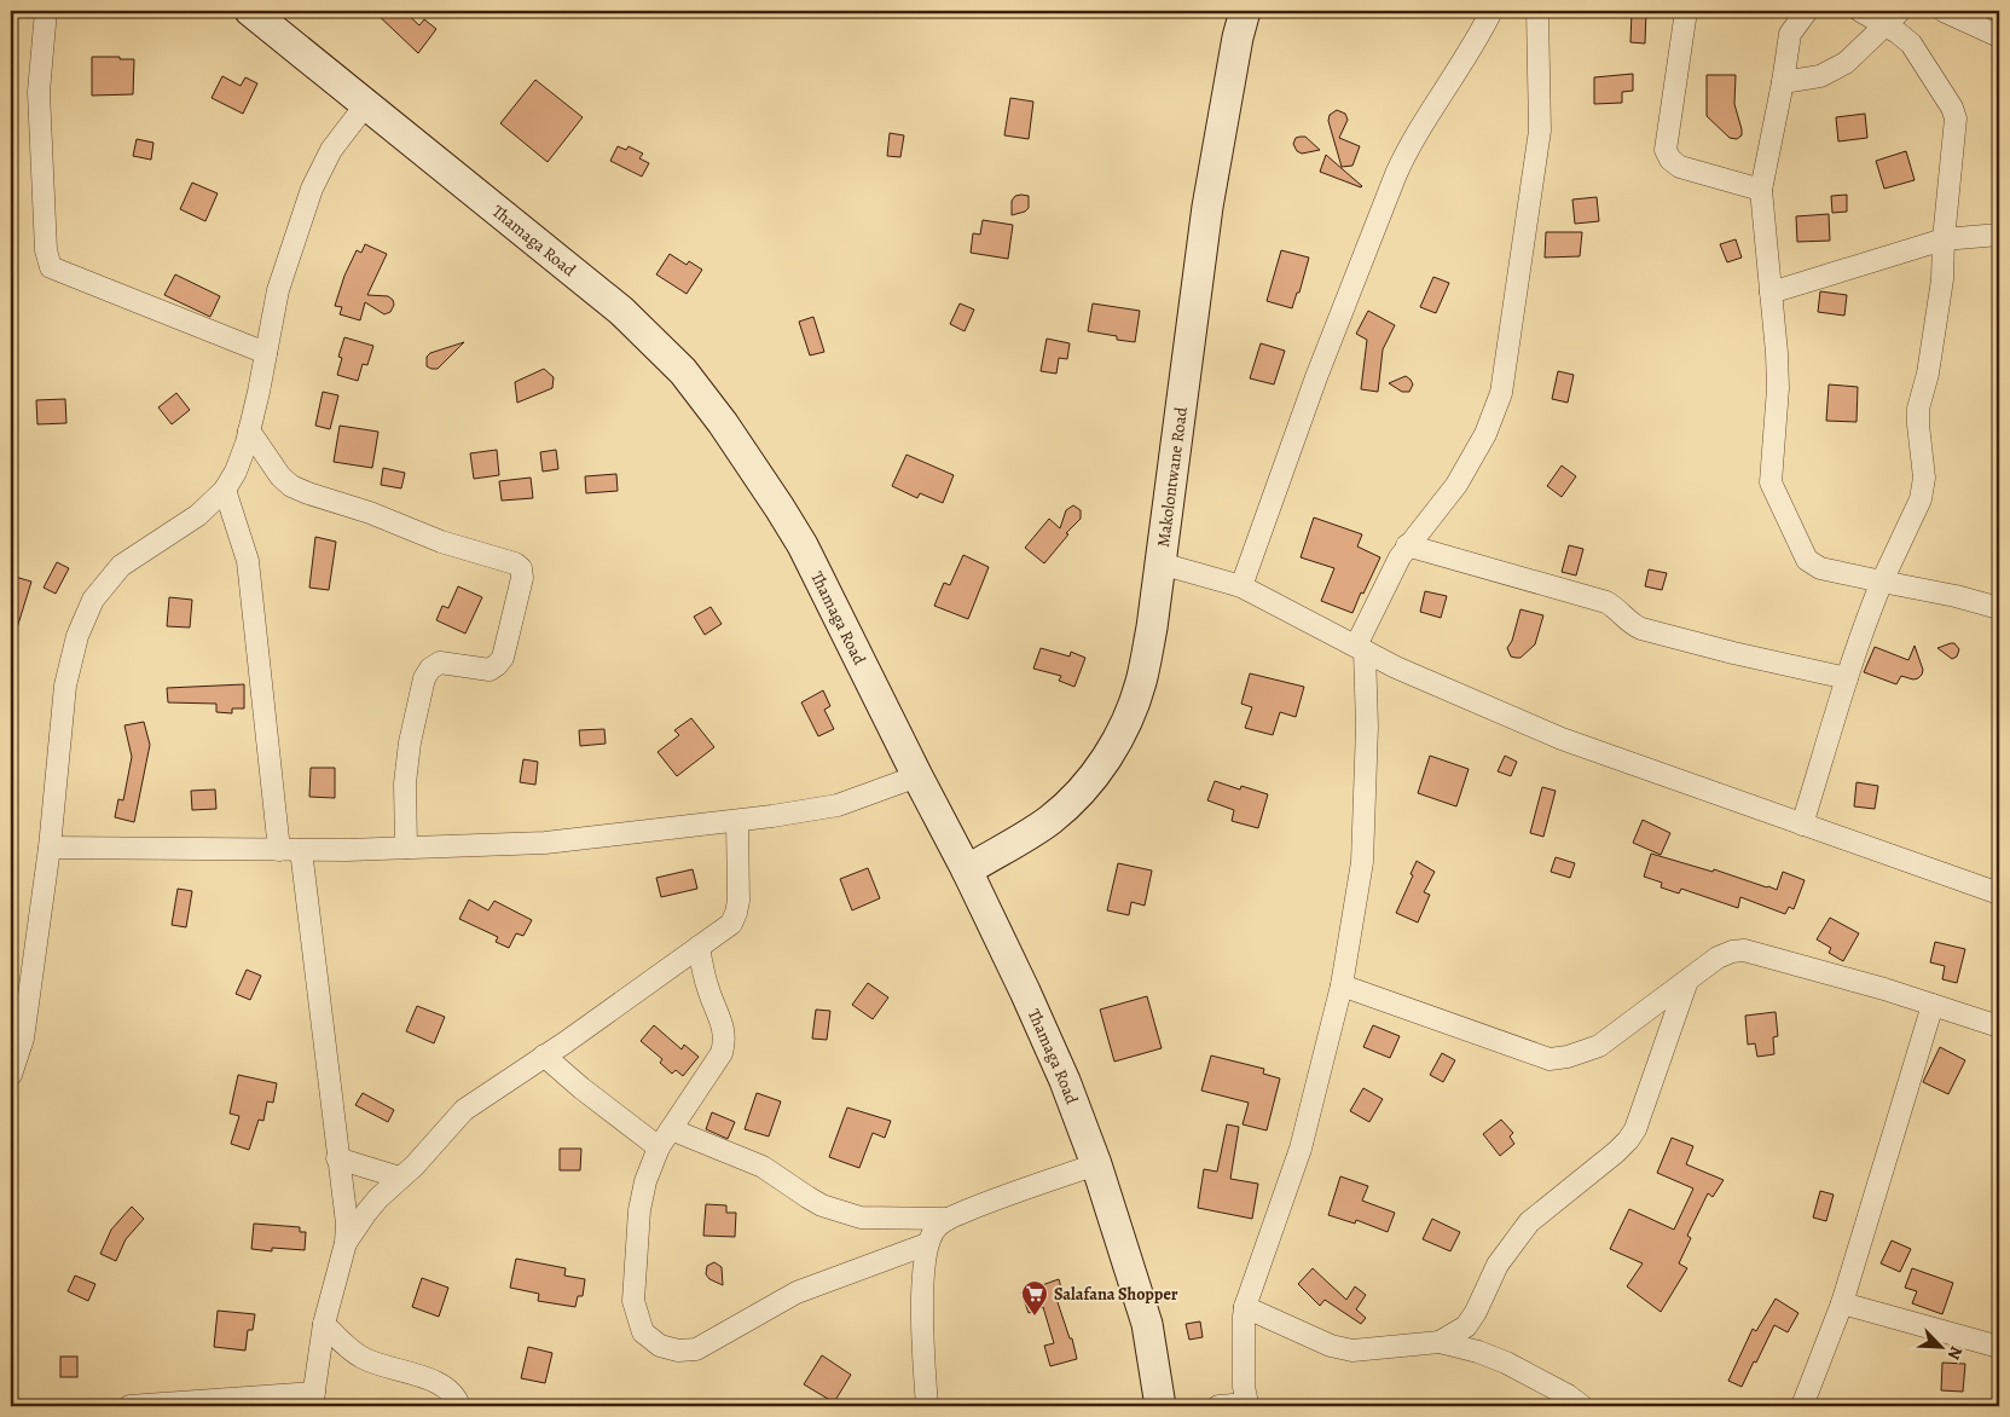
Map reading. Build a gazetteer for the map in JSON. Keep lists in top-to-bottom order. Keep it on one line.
{"streets":{"main road":["Thamaga Road","Makolontwane Road"]},"crossings":[["Thamaga Road","Makolontwane Road"]],"places":{"supermarket":["Salafana Shopper"]},"north":"bottom right"}
